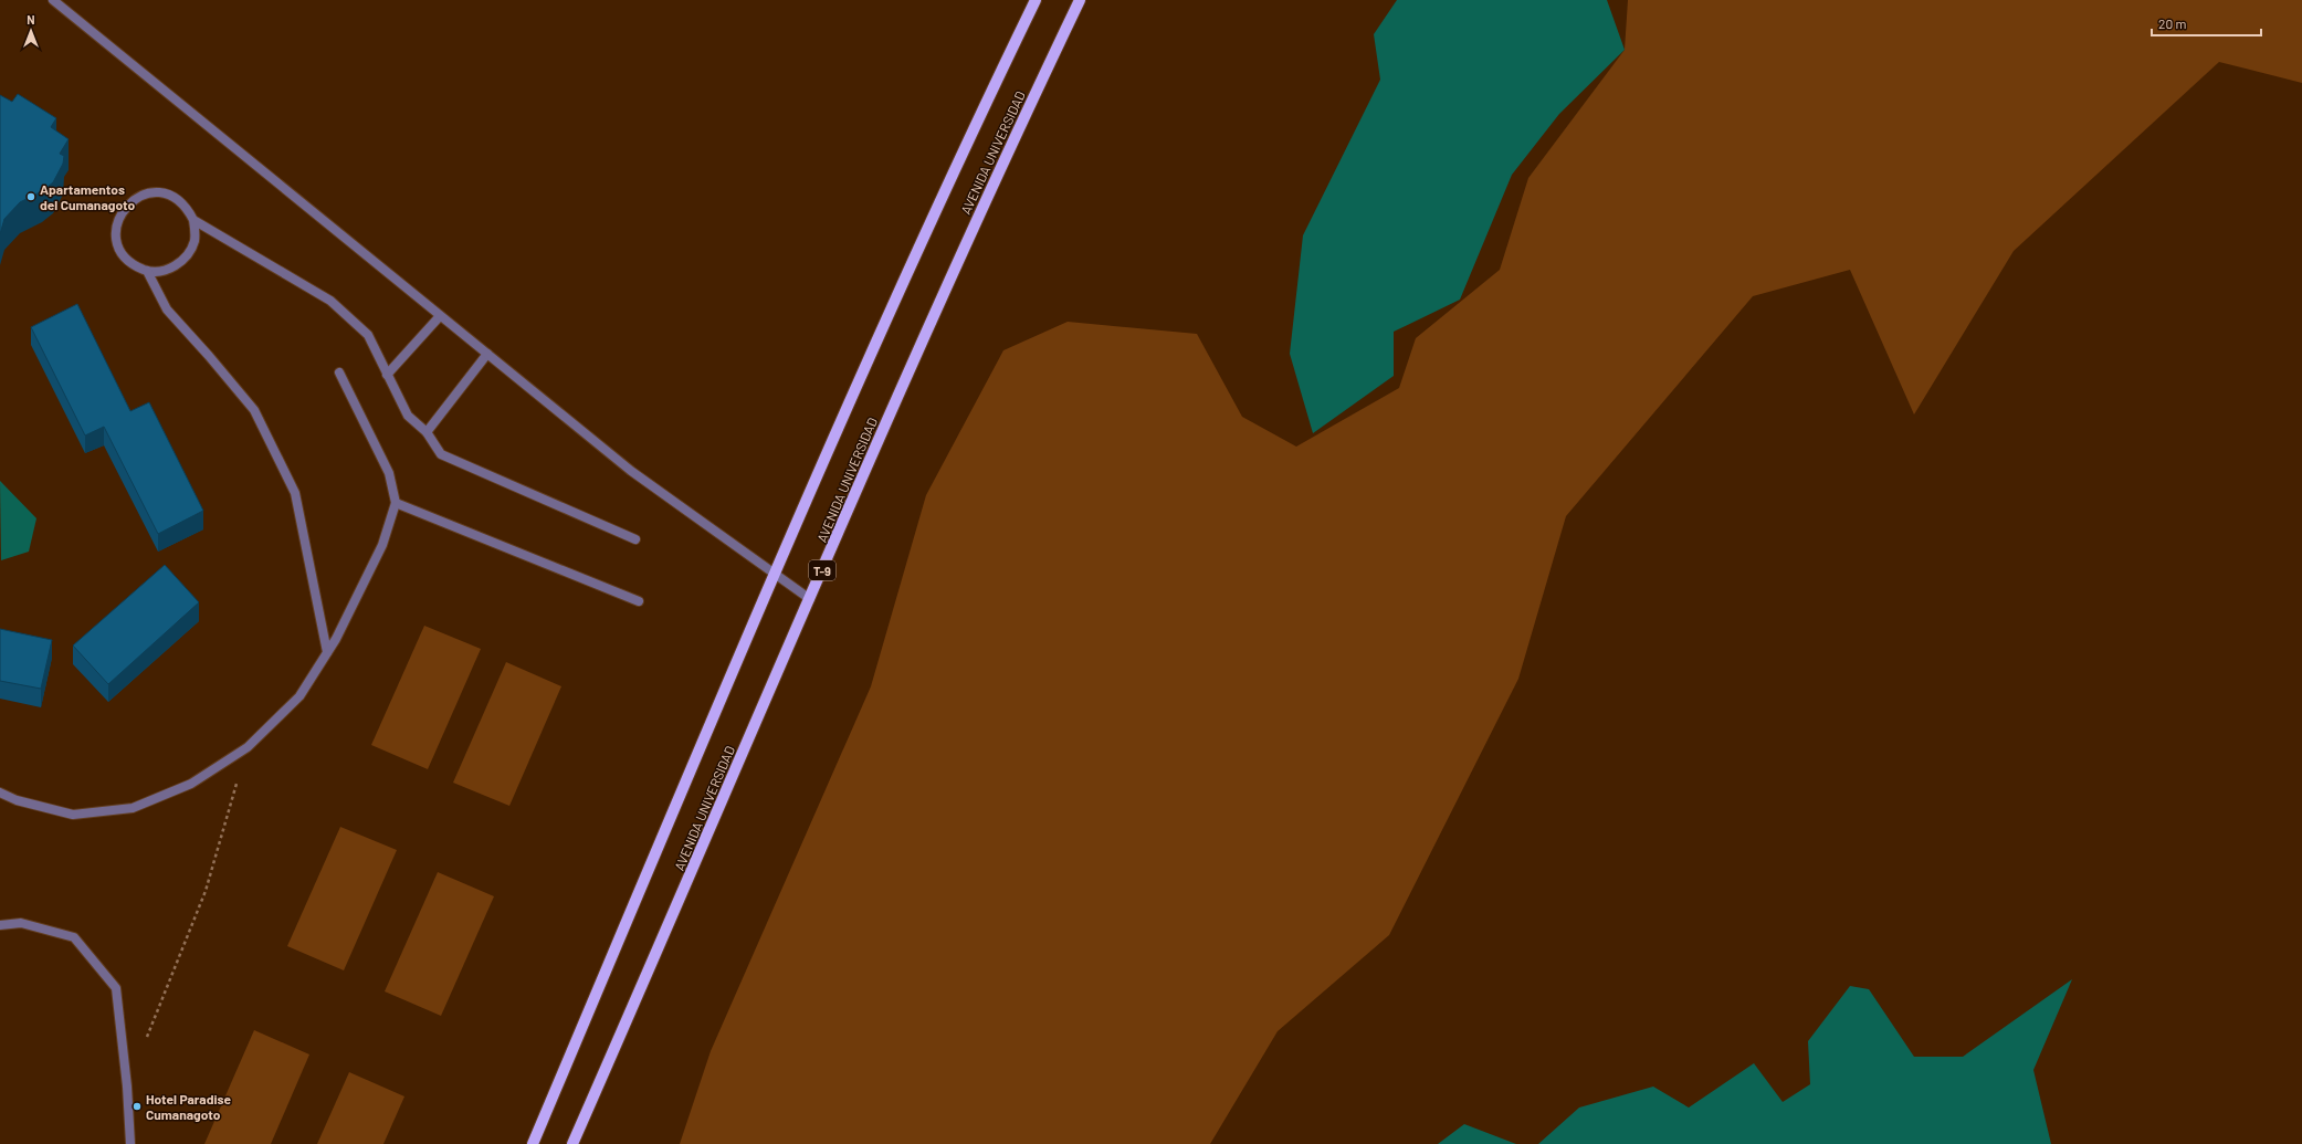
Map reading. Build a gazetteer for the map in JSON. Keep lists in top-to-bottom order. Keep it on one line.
{"streets":{"main road":["AVENIDA UNIVERSIDAD","T-9"]},"places":["Apartamentos del Cumanagoto","Hotel Paradise Cumanagoto"],"scale_bar":"20 m","north":"top"}
